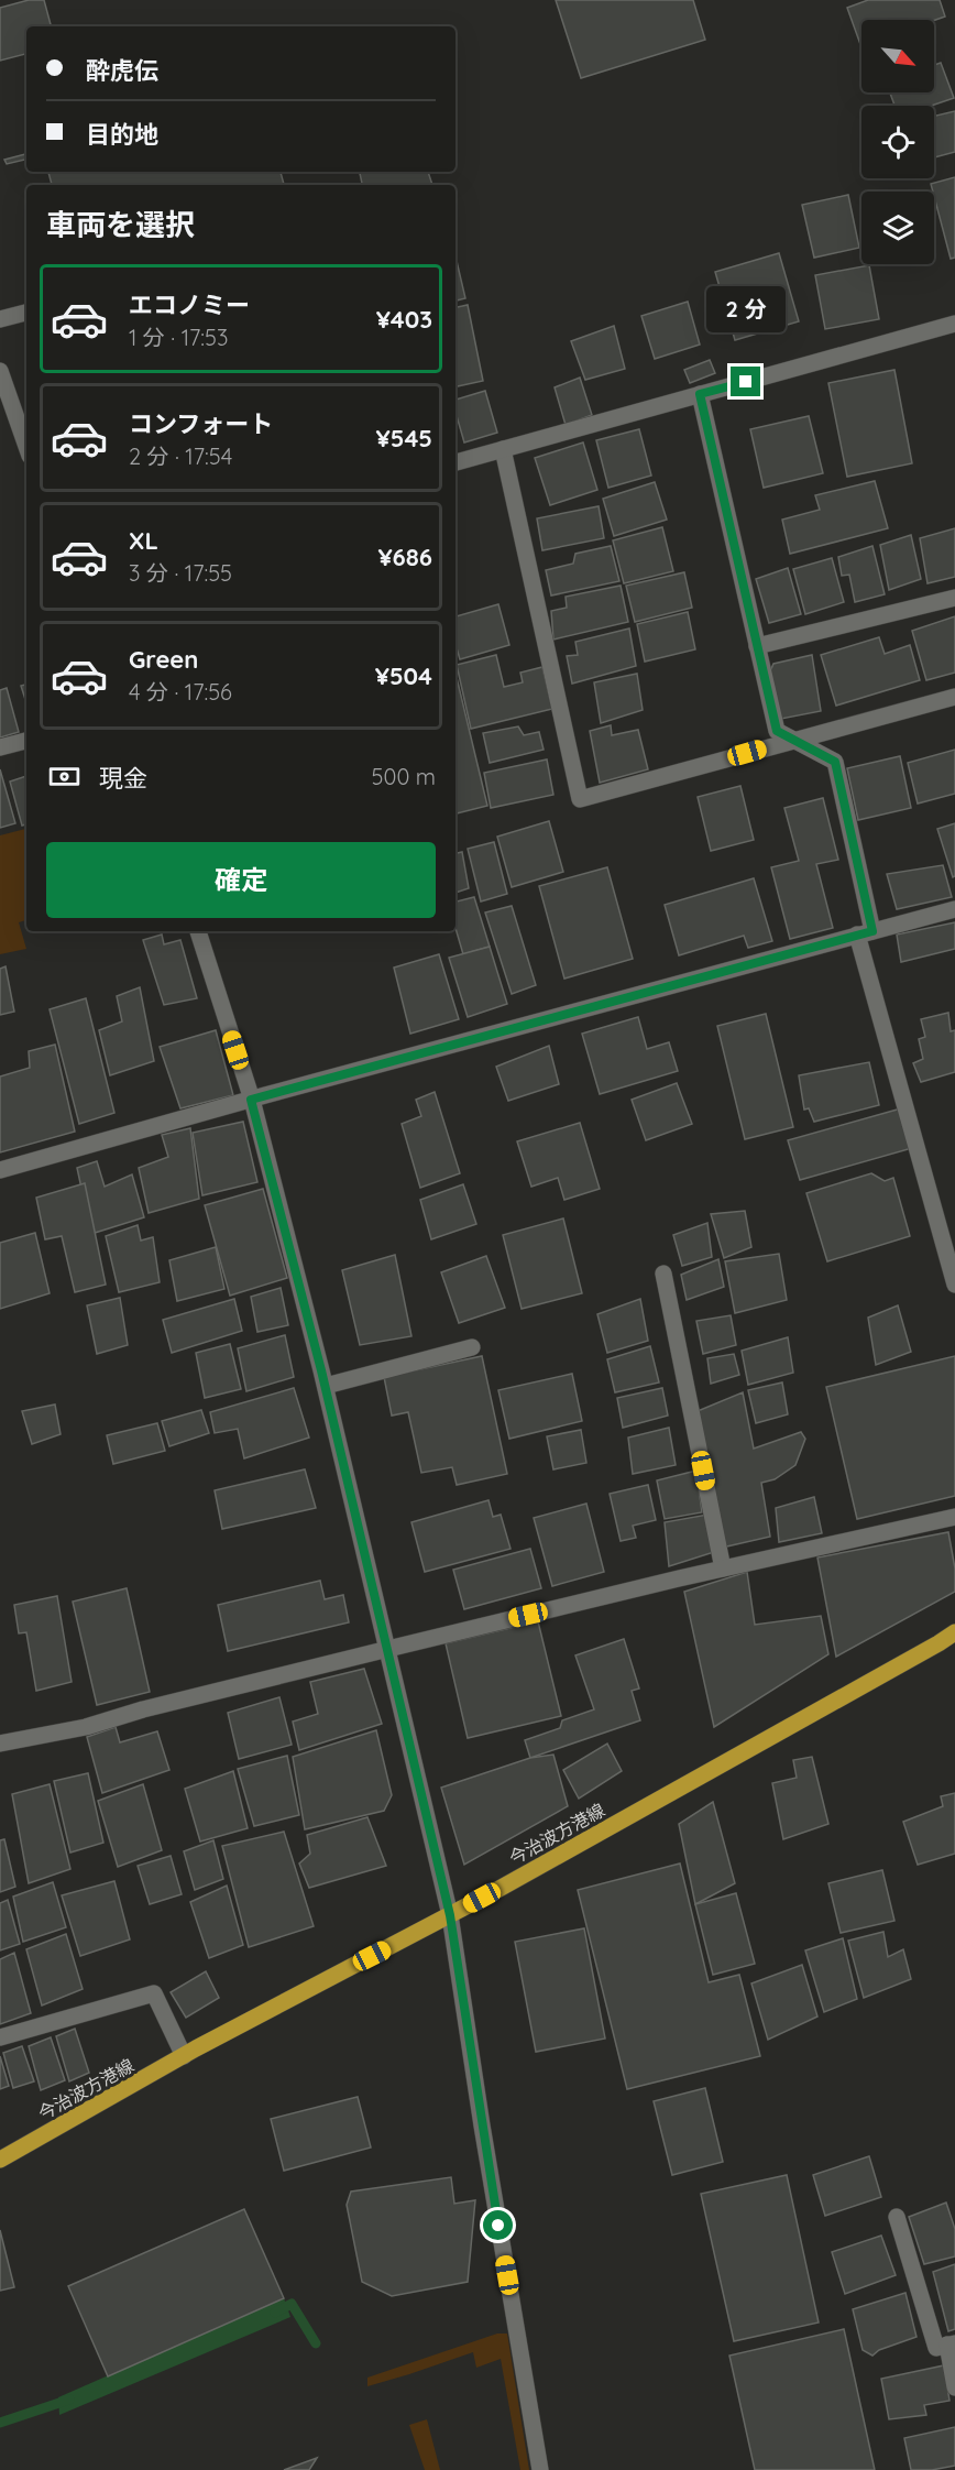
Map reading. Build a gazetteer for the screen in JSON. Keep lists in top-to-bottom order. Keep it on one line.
{"streets":{"main road":["今治波方港線"]},"north":"bottom right","page":{"banner":["酔虎伝","目的地"],"heading":"車両を選択","list":[{"name":"エコノミー","note":"1 分 · 17:53","value":"¥403"},{"name":"コンフォート","note":"2 分 · 17:54","value":"¥545"},{"name":"XL","note":"3 分 · 17:55","value":"¥686"},{"name":"Green","note":"4 分 · 17:56","value":"¥504"}],"bubble":"2 分","pay":["現金","500 m"],"buttons":"確定"}}
